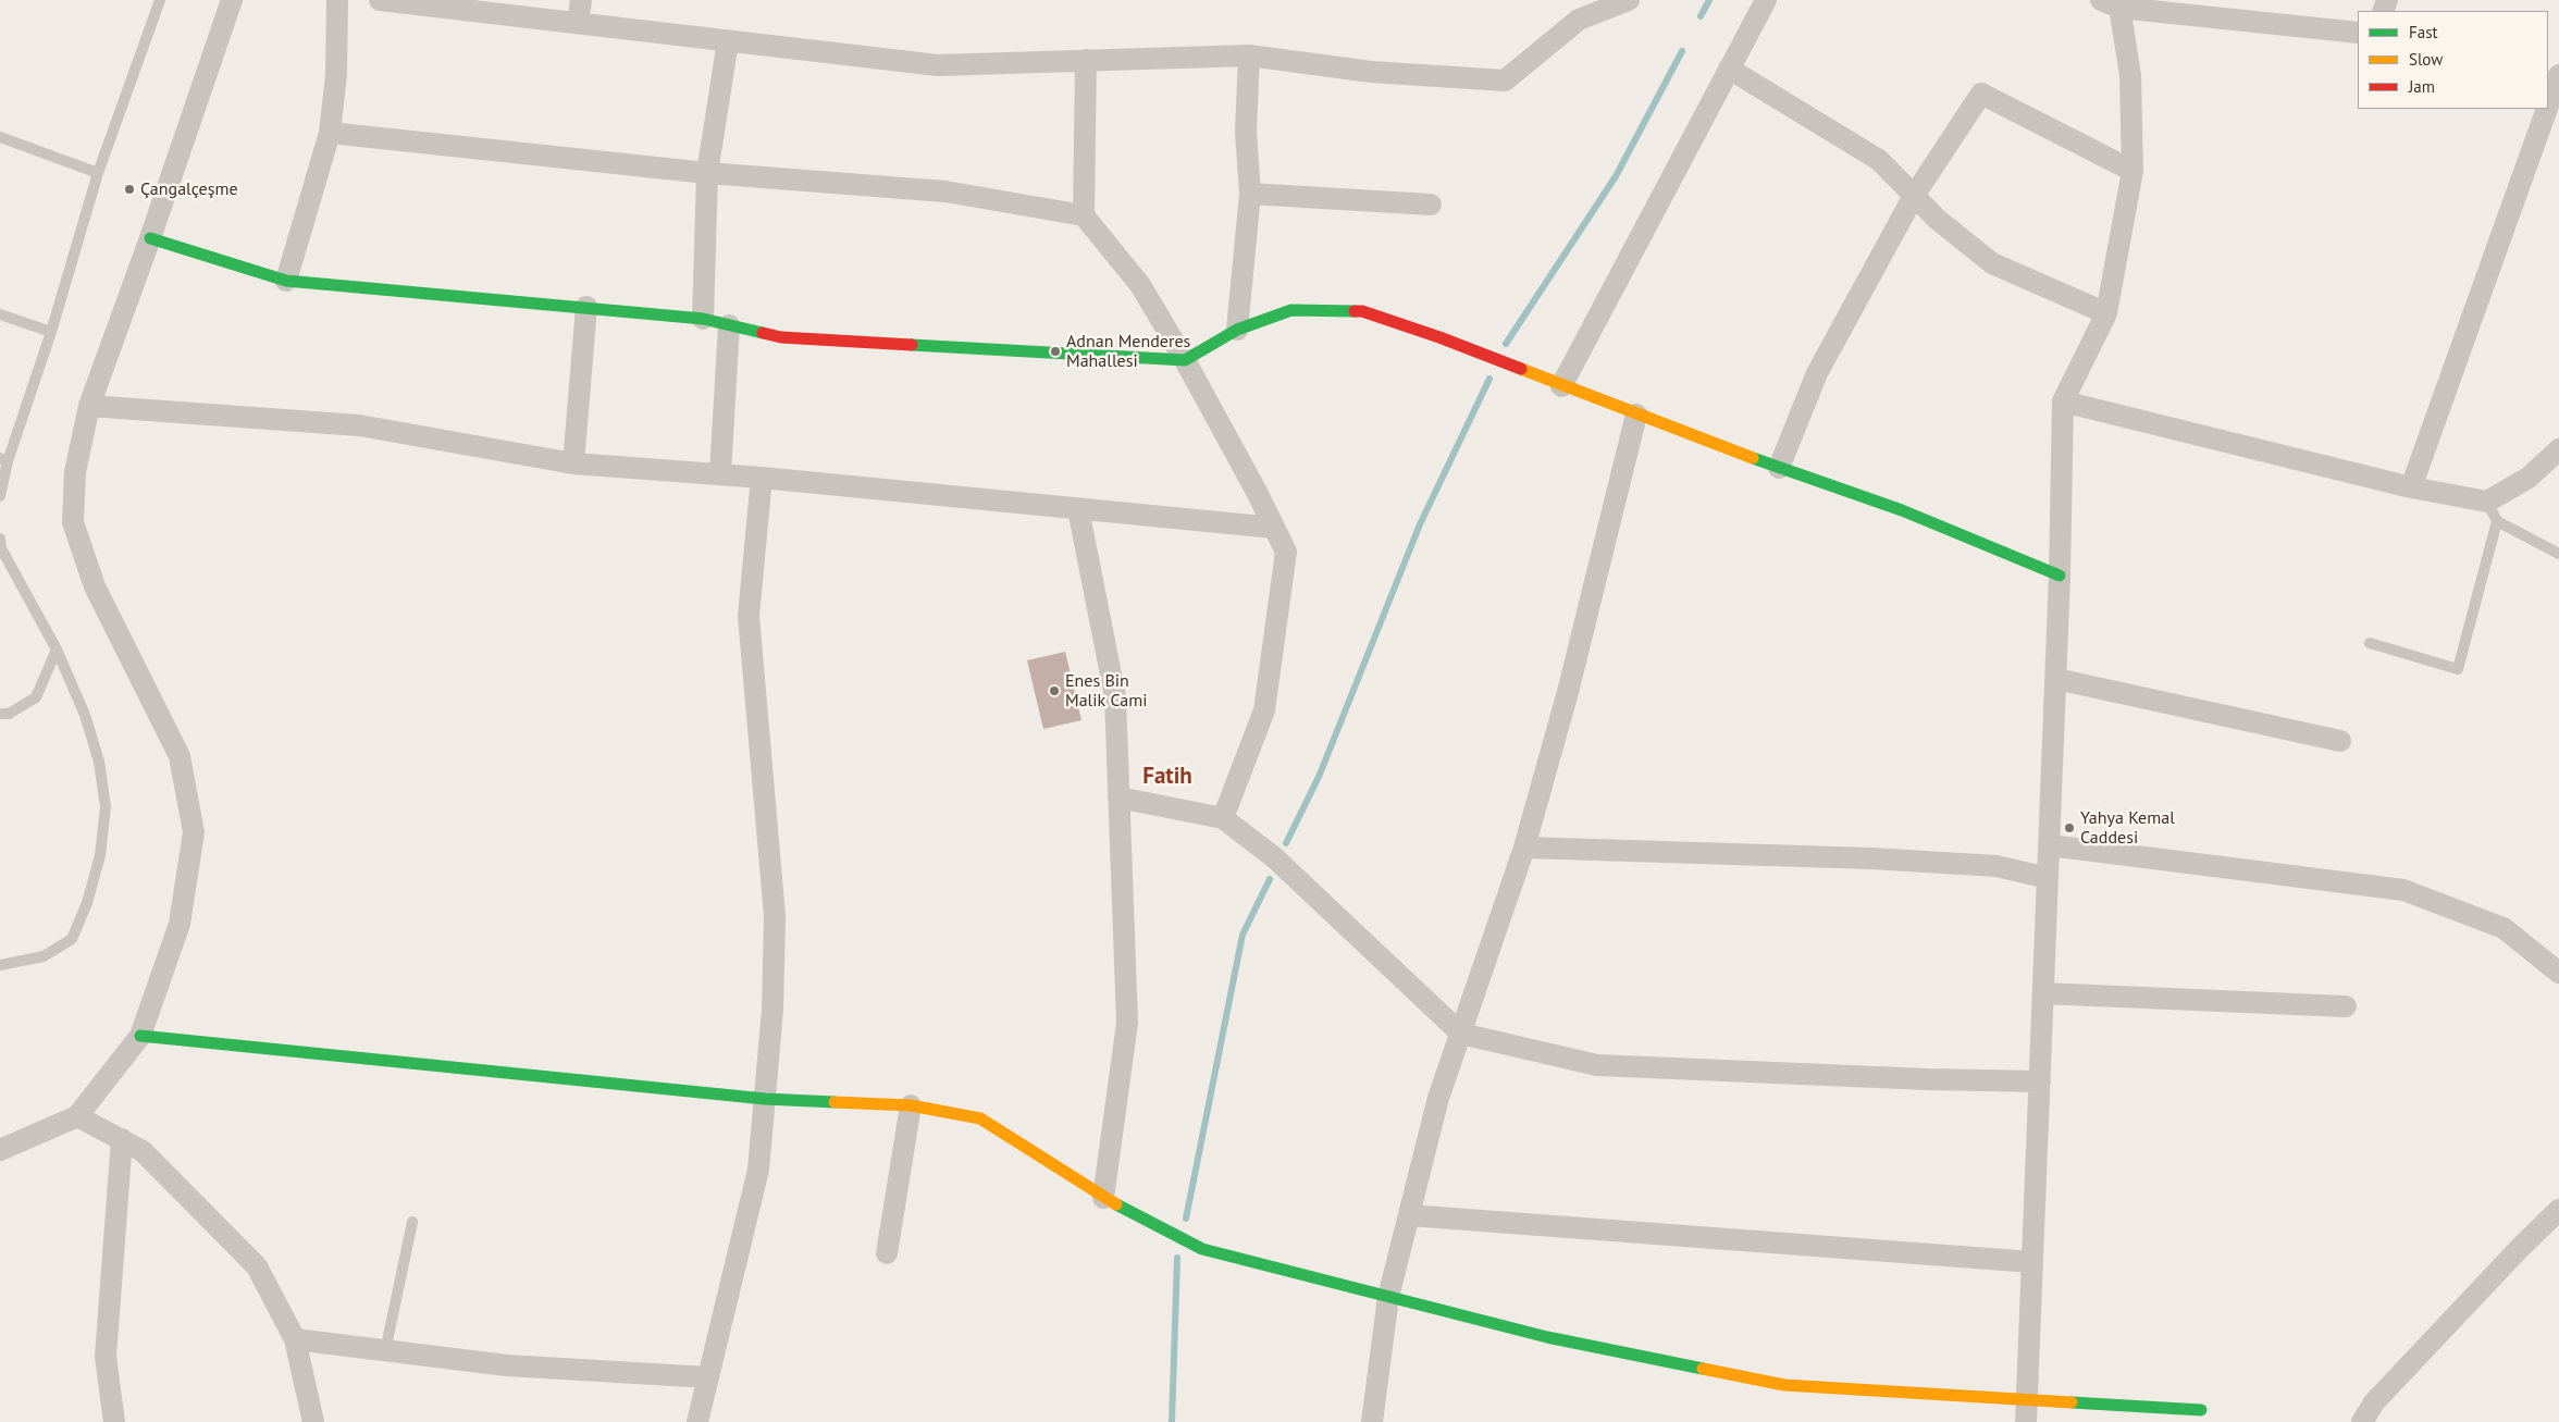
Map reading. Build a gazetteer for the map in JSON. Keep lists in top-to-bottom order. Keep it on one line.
{"districts":["Fatih"],"places":["Çangalçeşme","Adnan Menderes Mahallesi","Enes Bin Malik Cami","Yahya Kemal Caddesi"],"legend":["Fast","Slow","Jam"]}
